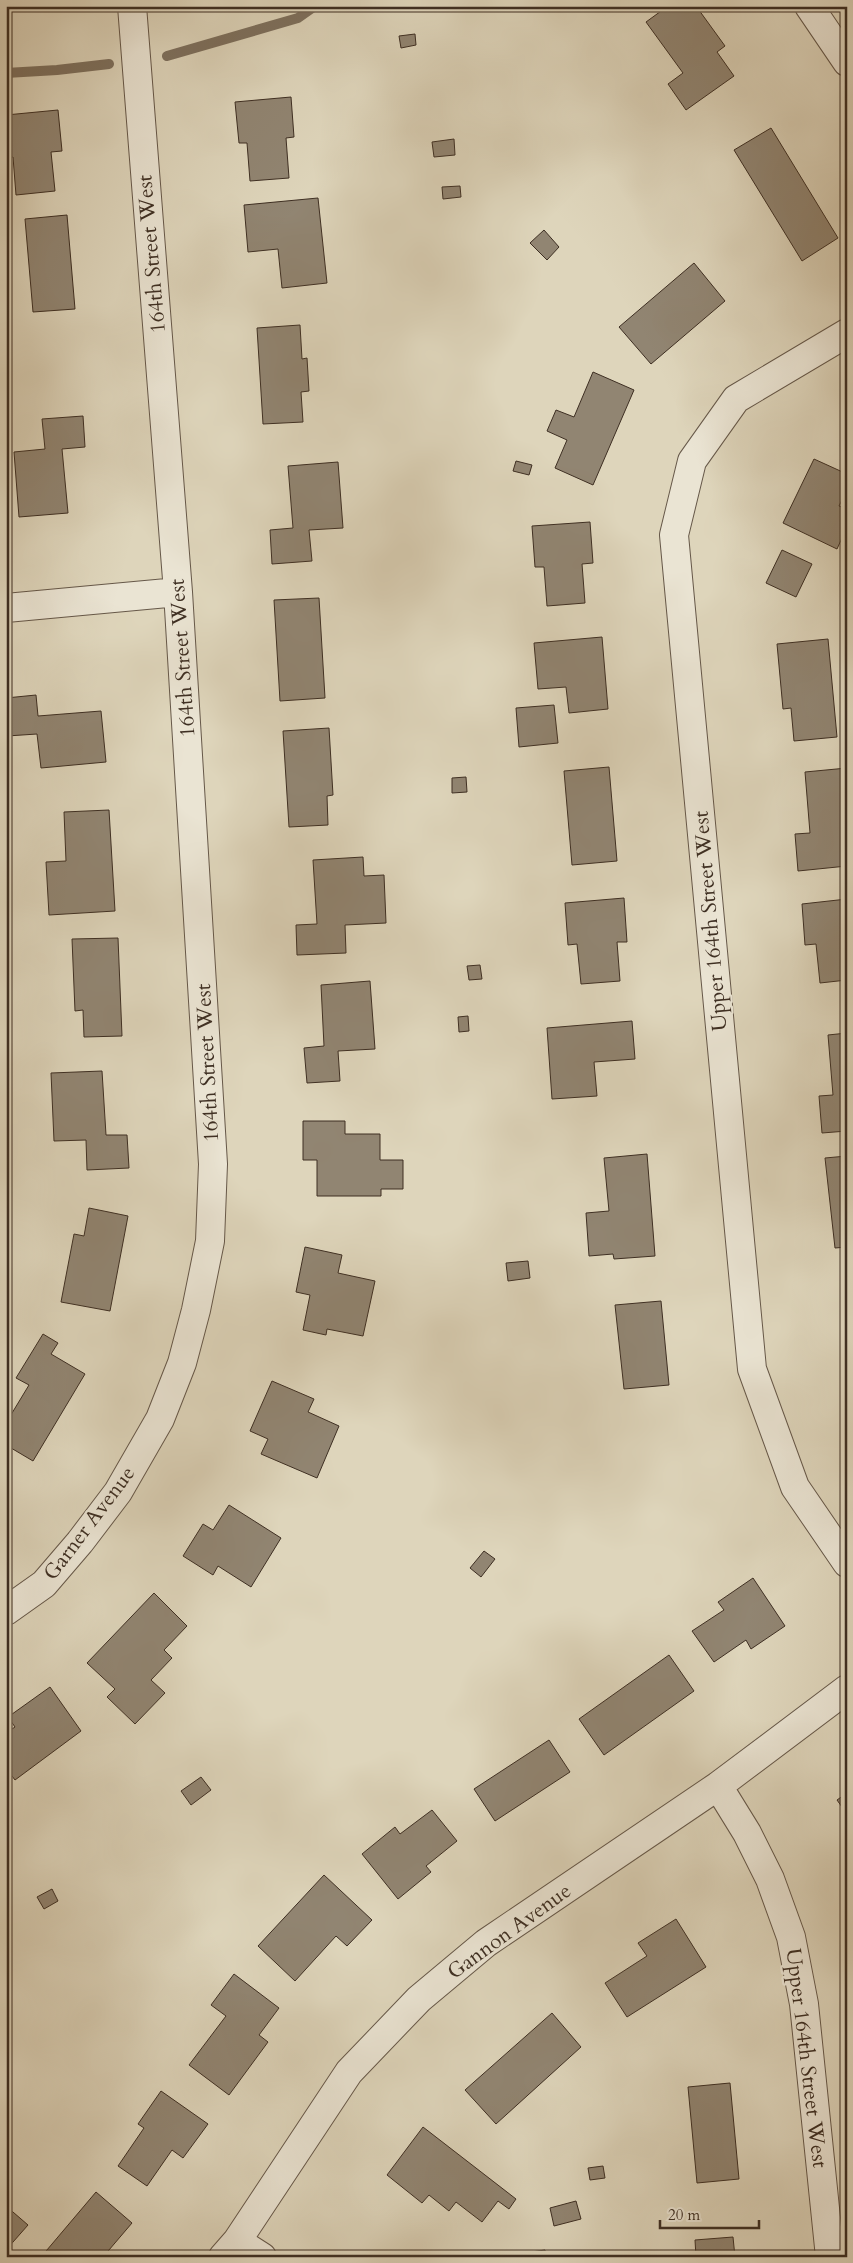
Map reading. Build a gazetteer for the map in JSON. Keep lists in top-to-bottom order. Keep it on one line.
{"streets":{"street":["164th Street West","Upper 164th Street West","Garner Avenue","Gannon Avenue"]},"crossings":[["164th Street West","Garner Avenue"],["Upper 164th Street West","Gannon Avenue"]],"scale_bar":"20 m"}
